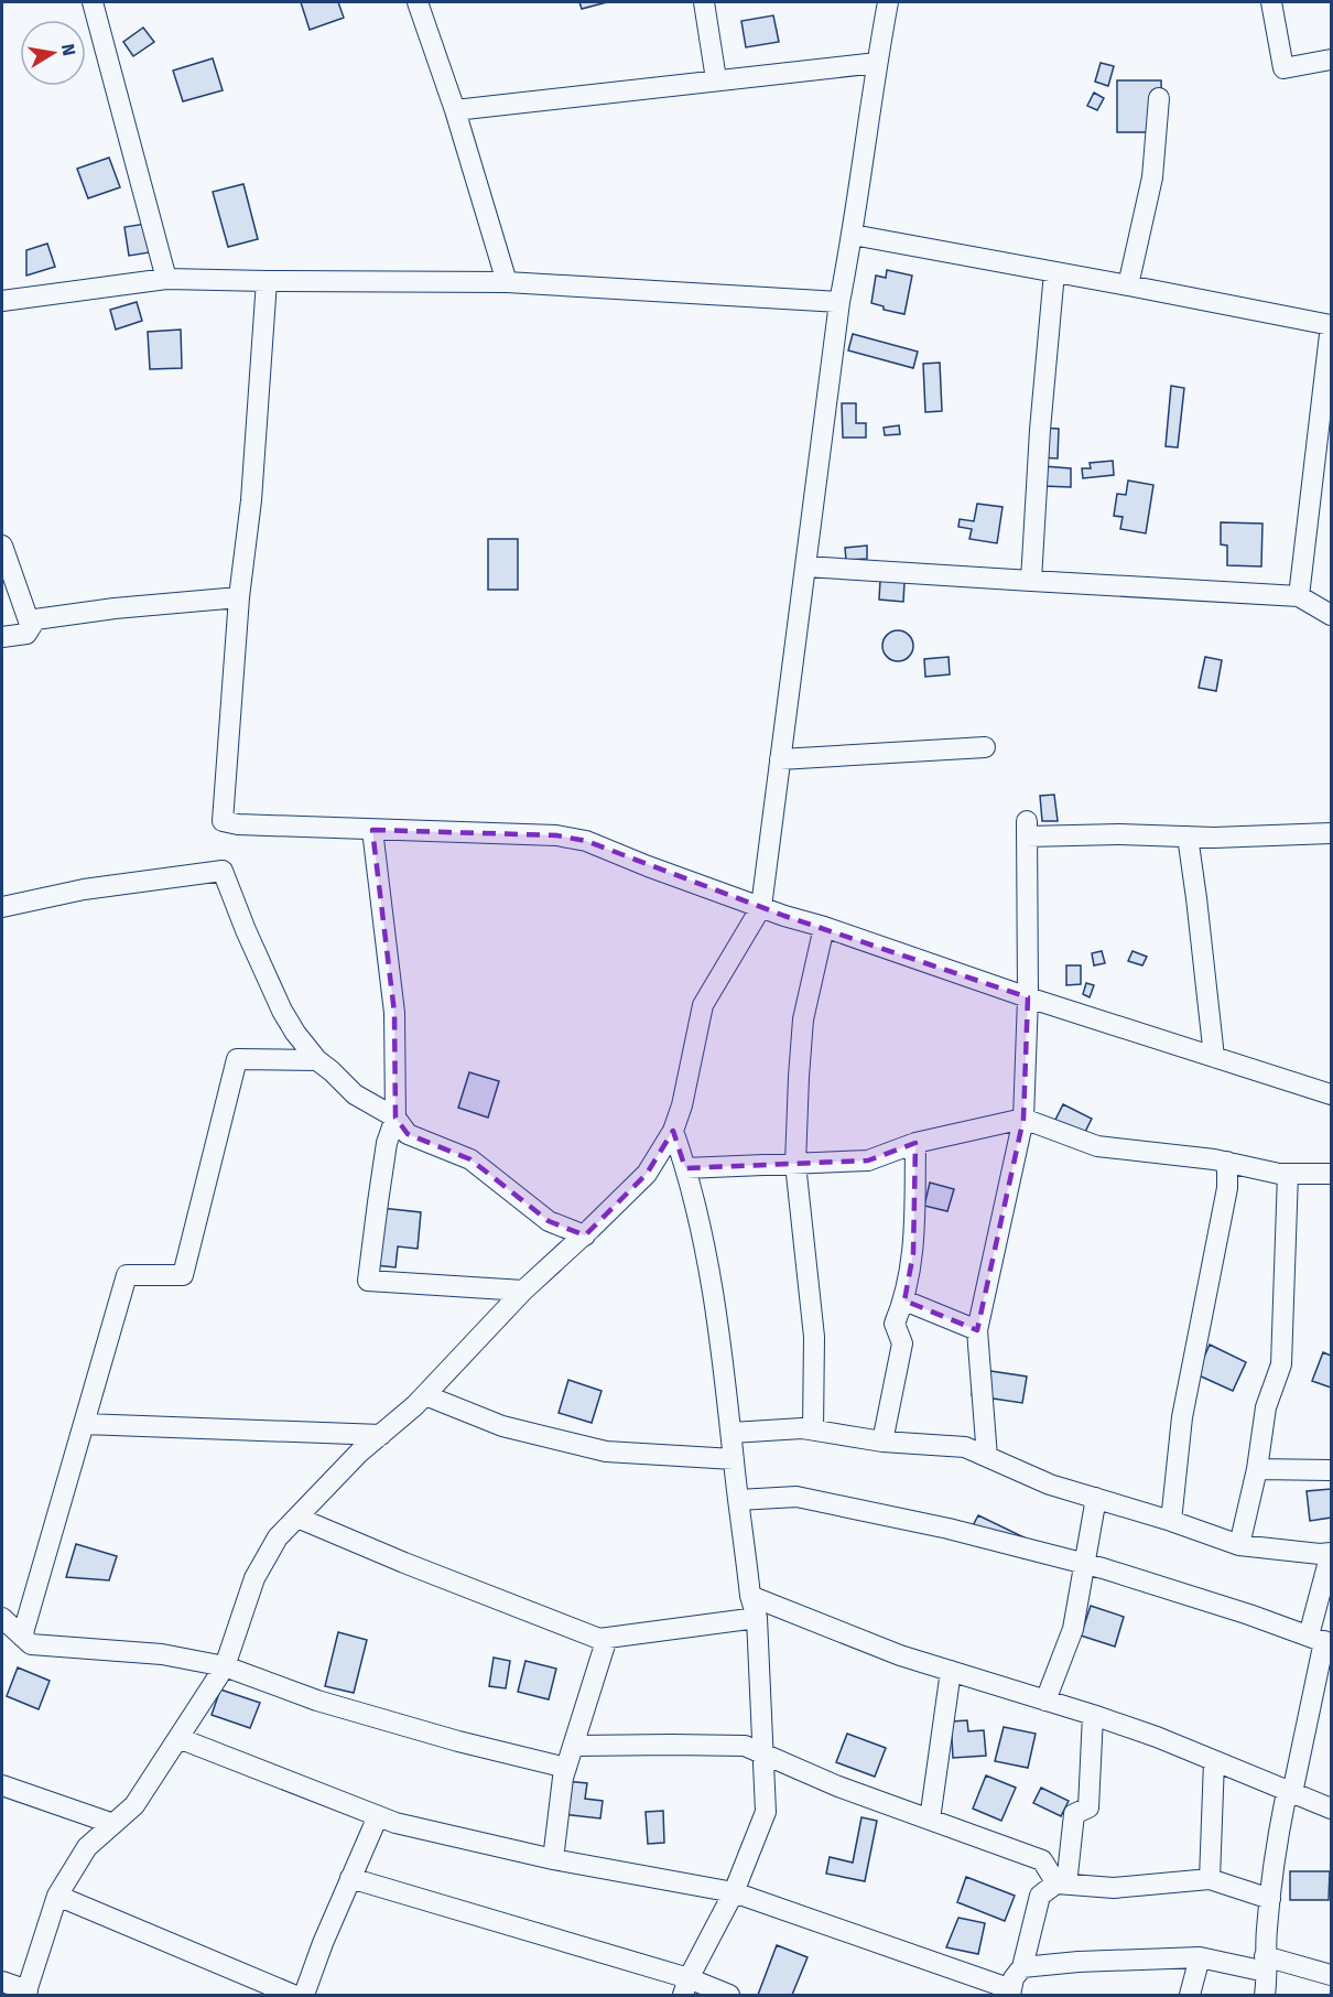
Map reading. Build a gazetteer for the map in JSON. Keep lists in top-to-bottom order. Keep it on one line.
{"north":"right"}
